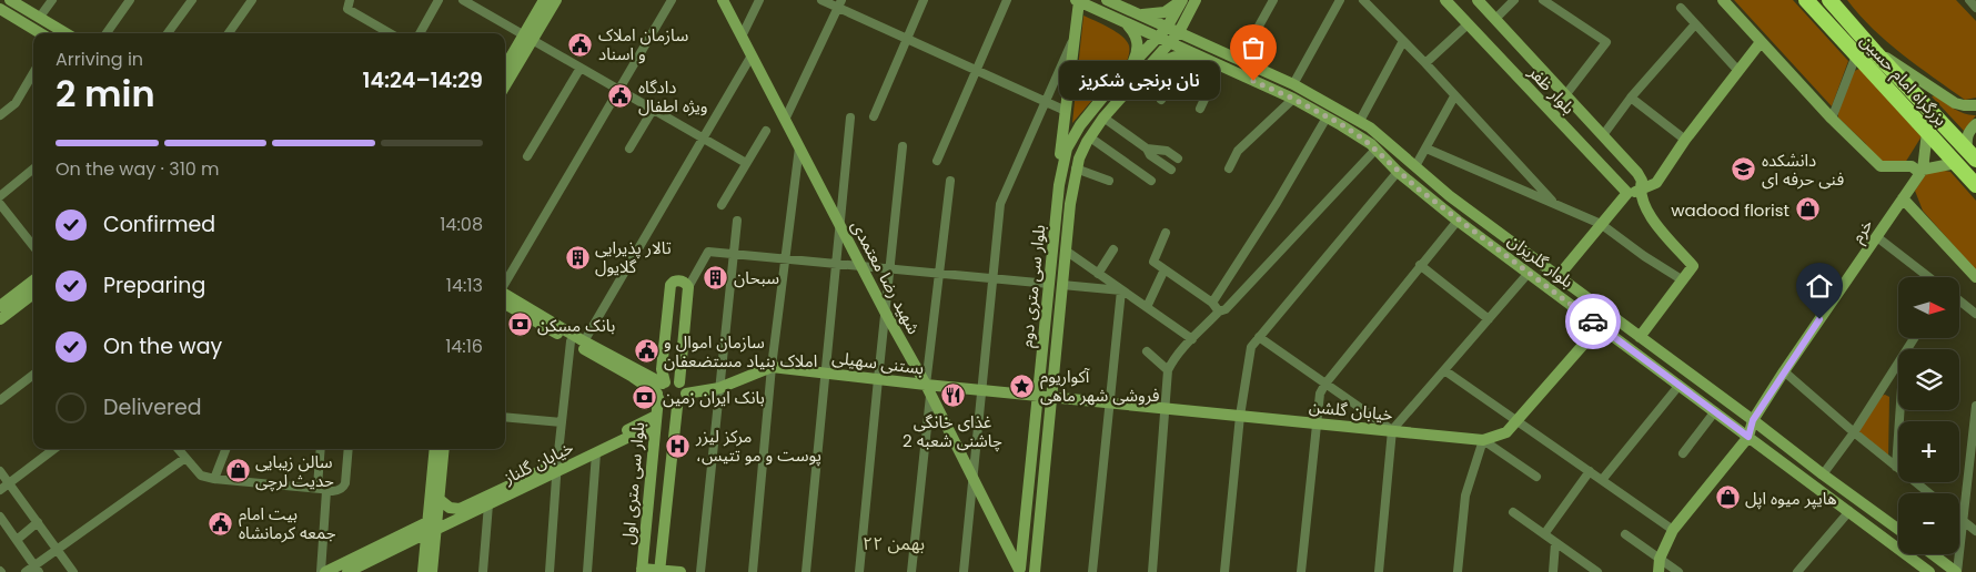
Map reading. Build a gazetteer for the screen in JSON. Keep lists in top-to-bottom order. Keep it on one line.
{"streets":{"highway":["بزرگراه امام حسین"],"street":["بلوار ظفر","خرم","بلوار گلریزان","شهید رضا معتمدی","بلوار سی متری دوم","بستنی سهیلی","خیابان گلشن","خیابان گلناز","بلوار سی متری اول"]},"crossings":[["خرم","بلوار گلریزان"],["بلوار گلریزان","بلوار سی متری دوم"],["شهید رضا معتمدی","بلوار سی متری دوم"],["شهید رضا معتمدی","بستنی سهیلی"],["بلوار سی متری دوم","بستنی سهیلی"],["بلوار سی متری دوم","خیابان گلشن"],["بستنی سهیلی","خیابان گلشن"],["بستنی سهیلی","بلوار سی متری اول"],["خیابان گلناز","بلوار سی متری اول"]],"districts":["۲۲ بهمن"],"places":{"public building":["سازمان املاک و اسناد","دادگاه ویژه اطفال","سازمان اموال و املاک بنیاد مستضعفان","بیت امام جمعه کرمانشاه"],"other":["نان برنجی شکریز"],"school or university":["دانشکده فنی حرفه ای"],"shop":["wadood florist","سالن زیبایی حدیث لرچی","هایپر میوه اپل"],"building":["تالار پذیرایی گلایول","سبحان"],"bank":["بانک مسکن","بانک ایران زمین"],"place":["آکواریوم فروشی شهر ماهی"],"restaurant":["غذای خانگی چاشنی شعبه 2"],"hospital":["مرکز لیزر ،پوست و مو تتیس"]},"north":"right","page":{"heading":["2 min","Arriving in","14:24–14:29"],"bubble":"نان برنجی شکریز","bar":"On the way · 310 m","list":[["Confirmed","14:08"],["Preparing","14:13"],["On the way","14:16"],"Delivered"],"map_buttons":["+","−"]}}
